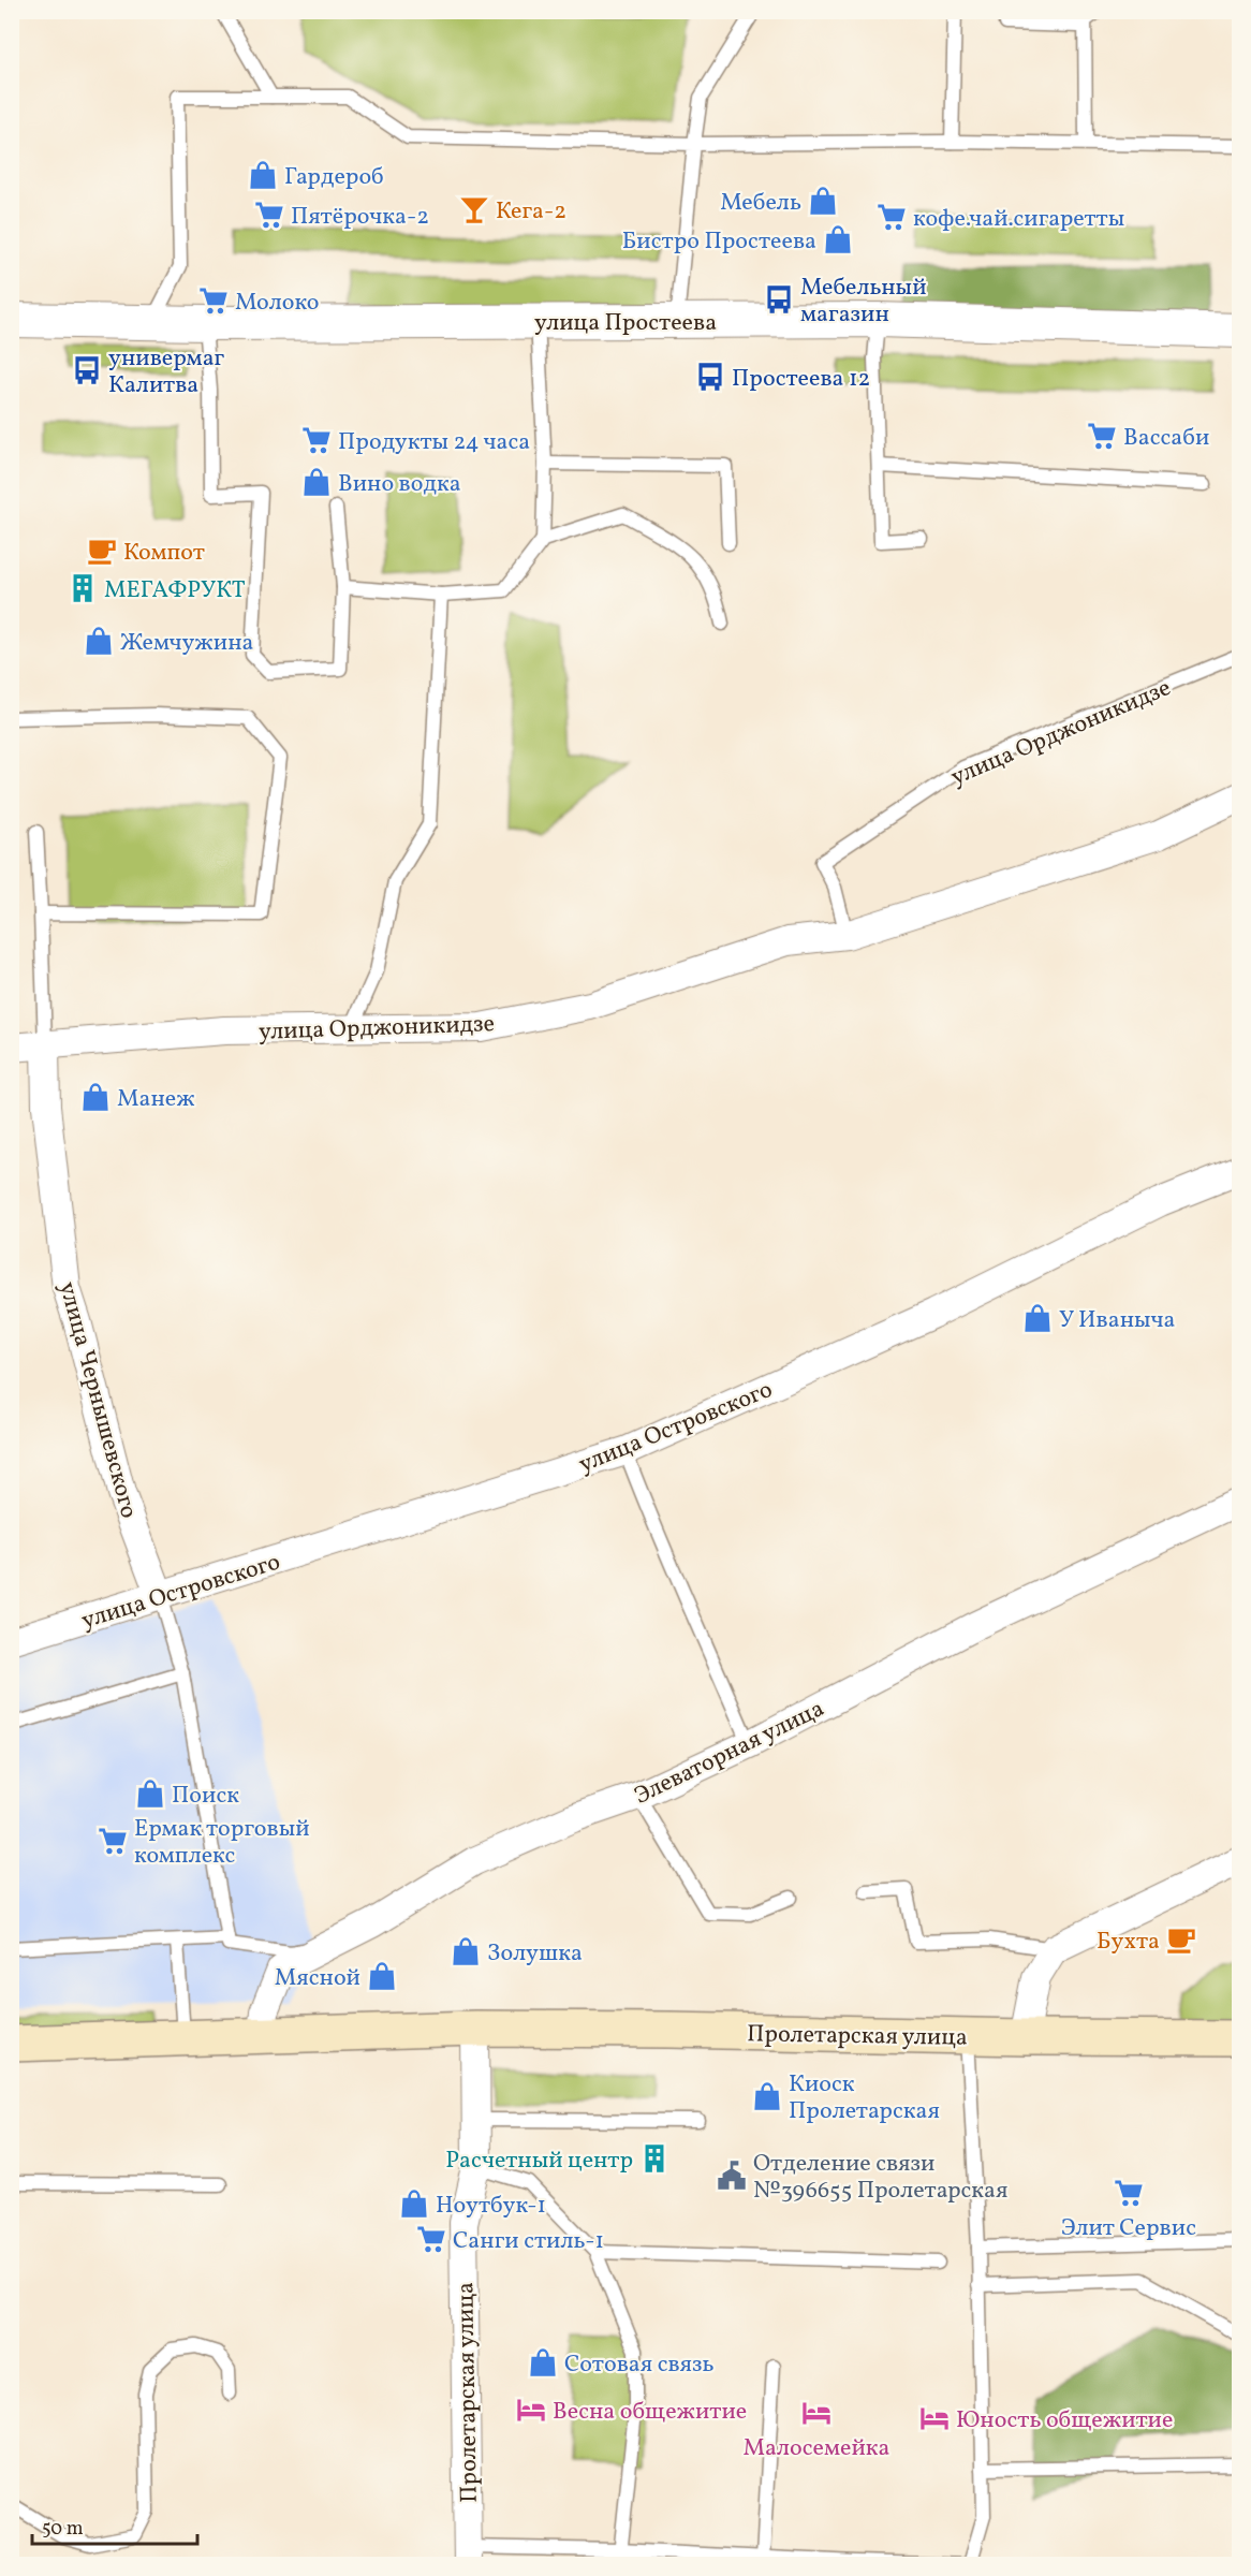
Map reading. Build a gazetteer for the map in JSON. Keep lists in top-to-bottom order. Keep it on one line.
{"streets":{"main road":["Пролетарская улица"],"street":["улица Простеева","улица Орджоникидзе","улица Чернышевского","улица Островского","Элеваторная улица"]},"crossings":[["улица Орджоникидзе","улица Чернышевского"],["улица Чернышевского","улица Островского"],["Элеваторная улица","Пролетарская улица"]],"places":{"shop":["Гардероб","Мебель","Бистро Простеева","Вино водка","Жемчужина","Манеж","У Иваныча","Поиск","Золушка","Мясной","Киоск Пролетарская","Ноутбук-1","Сотовая связь"],"bar":["Кега-2"],"supermarket":["Пятёрочка-2","кофе.чай.сигаретты","Молоко","Вассаби","Продукты 24 часа","Ермак торговый комплекс","Элит Сервис","Санги стиль-1"],"bus stop":["Мебельный магазин","универмаг Калитва","Простеева 12"],"cafe":["Компот","Бухта"],"building":["МЕГАФРУКТ","Расчетный центр"],"public building":["Отделение связи №396655 Пролетарская"],"hotel":["Весна общежитие","Малосемейка","Юность общежитие"]},"scale_bar":"50 m"}
